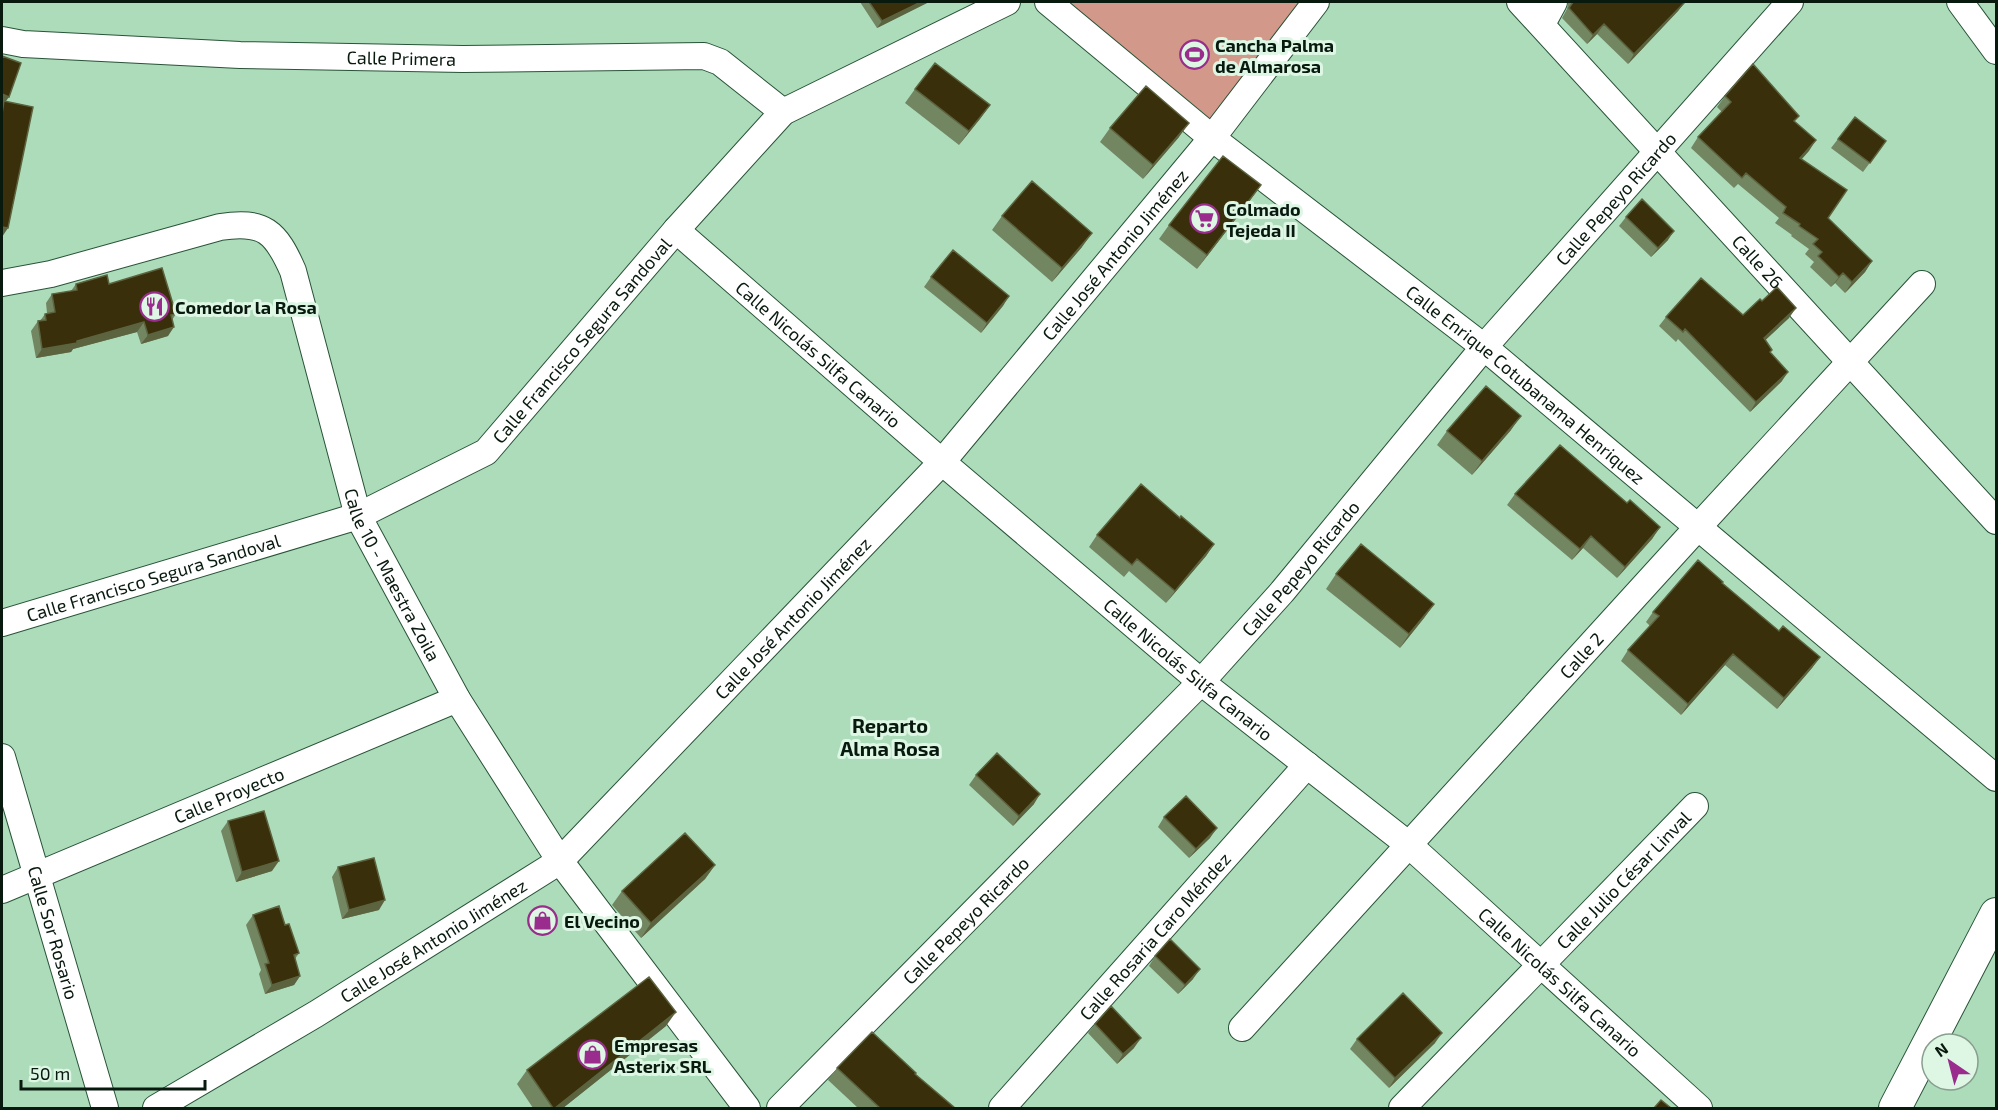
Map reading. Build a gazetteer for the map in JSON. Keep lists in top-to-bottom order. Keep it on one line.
{"streets":{"street":["Calle Primera","Calle Pepeyo Ricardo","Calle José Antonio Jiménez","Calle 26","Calle Francisco Segura Sandoval","Calle Nicolás Silfa Canario","Calle Enrique Cotubanama Henriquez","Calle 10 - Maestra Zoila","Calle 2","Calle Proyecto","Calle Julio César Linval","Calle Sor Rosario","Calle Rosaria Caro Méndez"]},"crossings":[["Calle Primera","Calle Francisco Segura Sandoval"],["Calle Pepeyo Ricardo","Calle 26"],["Calle Pepeyo Ricardo","Calle Nicolás Silfa Canario"],["Calle Pepeyo Ricardo","Calle Enrique Cotubanama Henriquez"],["Calle José Antonio Jiménez","Calle Nicolás Silfa Canario"],["Calle José Antonio Jiménez","Calle Enrique Cotubanama Henriquez"],["Calle José Antonio Jiménez","Calle 10 - Maestra Zoila"],["Calle 26","Calle 2"],["Calle Francisco Segura Sandoval","Calle Nicolás Silfa Canario"],["Calle Francisco Segura Sandoval","Calle 10 - Maestra Zoila"],["Calle Nicolás Silfa Canario","Calle 2"],["Calle Nicolás Silfa Canario","Calle Julio César Linval"],["Calle Nicolás Silfa Canario","Calle Rosaria Caro Méndez"],["Calle Enrique Cotubanama Henriquez","Calle 2"],["Calle 10 - Maestra Zoila","Calle Proyecto"],["Calle Proyecto","Calle Sor Rosario"]],"districts":["Reparto Alma Rosa"],"places":{"sports":["Cancha Palma de Almarosa"],"supermarket":["Colmado Tejeda II"],"restaurant":["Comedor la Rosa"],"shop":["El Vecino","Empresas Asterix SRL"]},"scale_bar":"50 m","north":"top left"}
